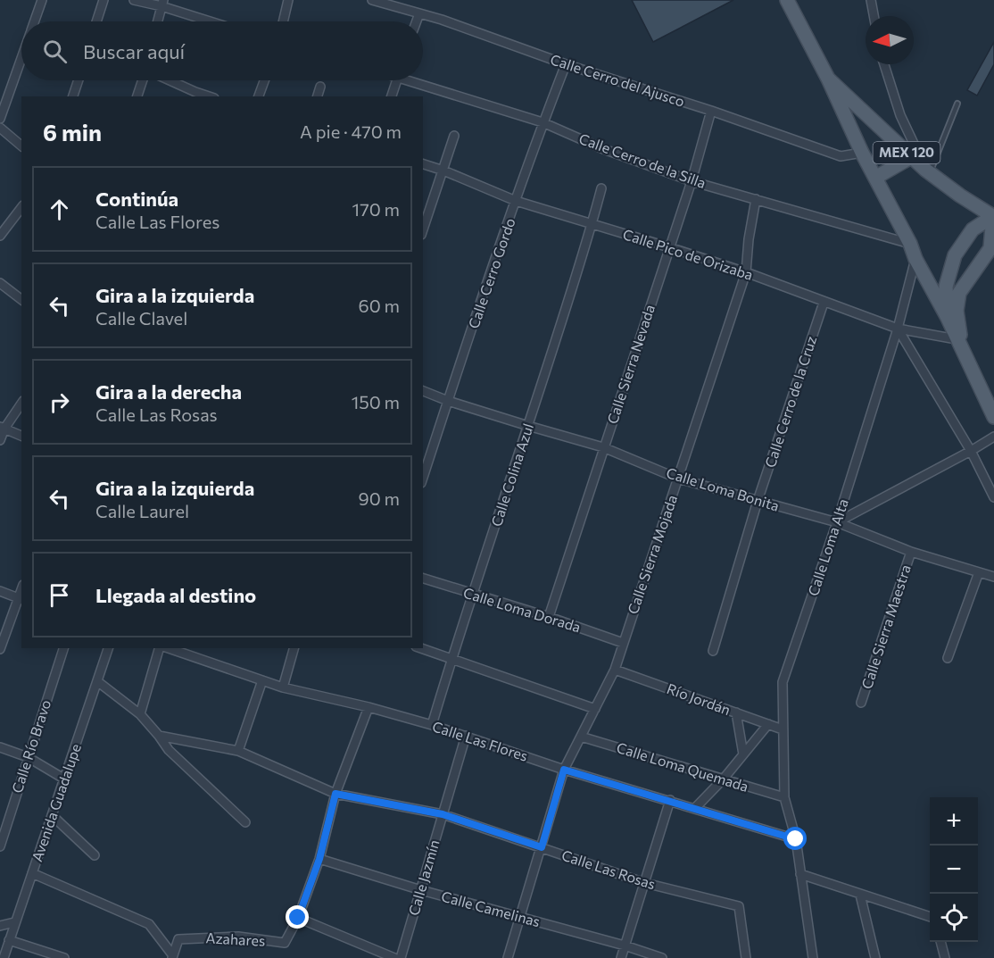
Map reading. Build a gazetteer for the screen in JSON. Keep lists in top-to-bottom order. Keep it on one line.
{"streets":{"main road":["MEX 120"],"street":["Calle Cerro del Ajusco","Calle Cerro de la Silla","Calle Pico de Orizaba","Calle Cerro Gordo","Calle Sierra Nevada","Calle Cerro de la Cruz","Calle Colina Azul","Calle Loma Bonita","Calle Loma Alta","Calle Sierra Mojada","Calle Loma Dorada","Calle Sierra Maestra","Río Jordán","Calle Las Flores","Calle Río Bravo","Calle Loma Quemada","Avenida Guadalupe","Calle Las Rosas","Calle Jazmín","Calle Camelinas","Azahares"]},"crossings":[["Calle Cerro del Ajusco","Calle Cerro Gordo"],["Calle Cerro del Ajusco","Calle Sierra Nevada"],["Calle Cerro de la Silla","Calle Cerro Gordo"],["Calle Cerro de la Silla","Calle Sierra Nevada"],["Calle Cerro de la Silla","Calle Sierra Mojada"],["Calle Pico de Orizaba","Calle Cerro Gordo"],["Calle Pico de Orizaba","Calle Sierra Nevada"],["Calle Pico de Orizaba","Calle Cerro de la Cruz"],["Calle Pico de Orizaba","Calle Colina Azul"],["Calle Pico de Orizaba","Calle Loma Alta"],["Calle Pico de Orizaba","Calle Sierra Mojada"],["Calle Cerro Gordo","Calle Loma Bonita"],["Calle Sierra Nevada","Calle Loma Bonita"],["Calle Sierra Nevada","Calle Loma Dorada"],["Calle Cerro de la Cruz","Calle Loma Bonita"],["Calle Colina Azul","Calle Loma Bonita"],["Calle Colina Azul","Calle Loma Dorada"],["Calle Colina Azul","Calle Las Flores"],["Calle Loma Bonita","Calle Loma Alta"],["Calle Loma Bonita","Calle Sierra Mojada"],["Calle Loma Bonita","Calle Sierra Maestra"],["Calle Loma Alta","Río Jordán"],["Calle Loma Alta","Calle Las Flores"],["Calle Loma Alta","Calle Loma Quemada"],["Calle Sierra Mojada","Calle Loma Dorada"],["Calle Sierra Mojada","Río Jordán"],["Calle Sierra Mojada","Calle Las Flores"],["Calle Sierra Mojada","Calle Loma Quemada"],["Calle Sierra Mojada","Calle Las Rosas"],["Calle Sierra Mojada","Calle Camelinas"],["Calle Las Flores","Calle Jazmín"],["Calle Las Rosas","Calle Jazmín"],["Calle Jazmín","Calle Camelinas"]],"north":"left","page":{"search":"Buscar aquí","heading":["6 min","A pie · 470 m"],"list":[["Continúa","Calle Las Flores","170 m"],["Gira a la izquierda","Calle Clavel","60 m"],["Gira a la derecha","Calle Las Rosas","150 m"],["Gira a la izquierda","Calle Laurel","90 m"],"Llegada al destino"],"map_buttons":["+","−"]}}
